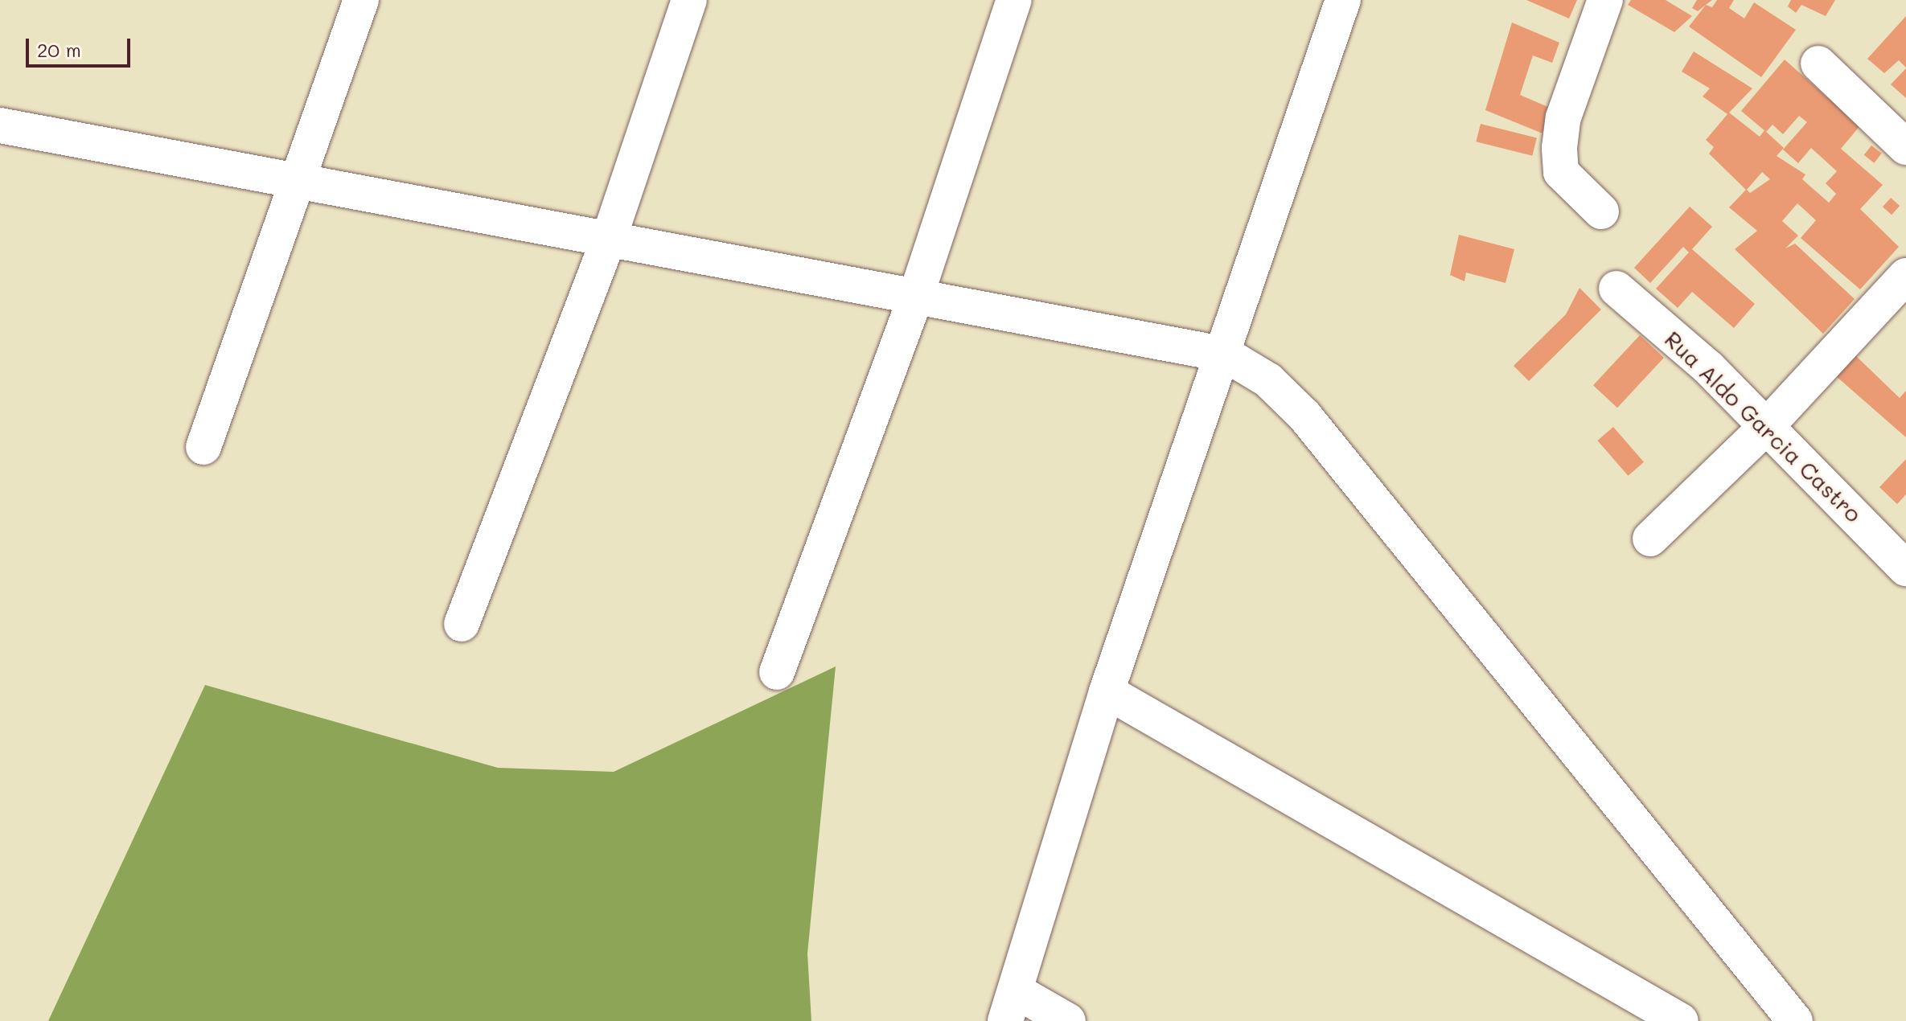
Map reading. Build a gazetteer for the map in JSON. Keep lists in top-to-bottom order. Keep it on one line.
{"streets":{"street":["Rua Aldo Garcia Castro"]},"scale_bar":"20 m"}
